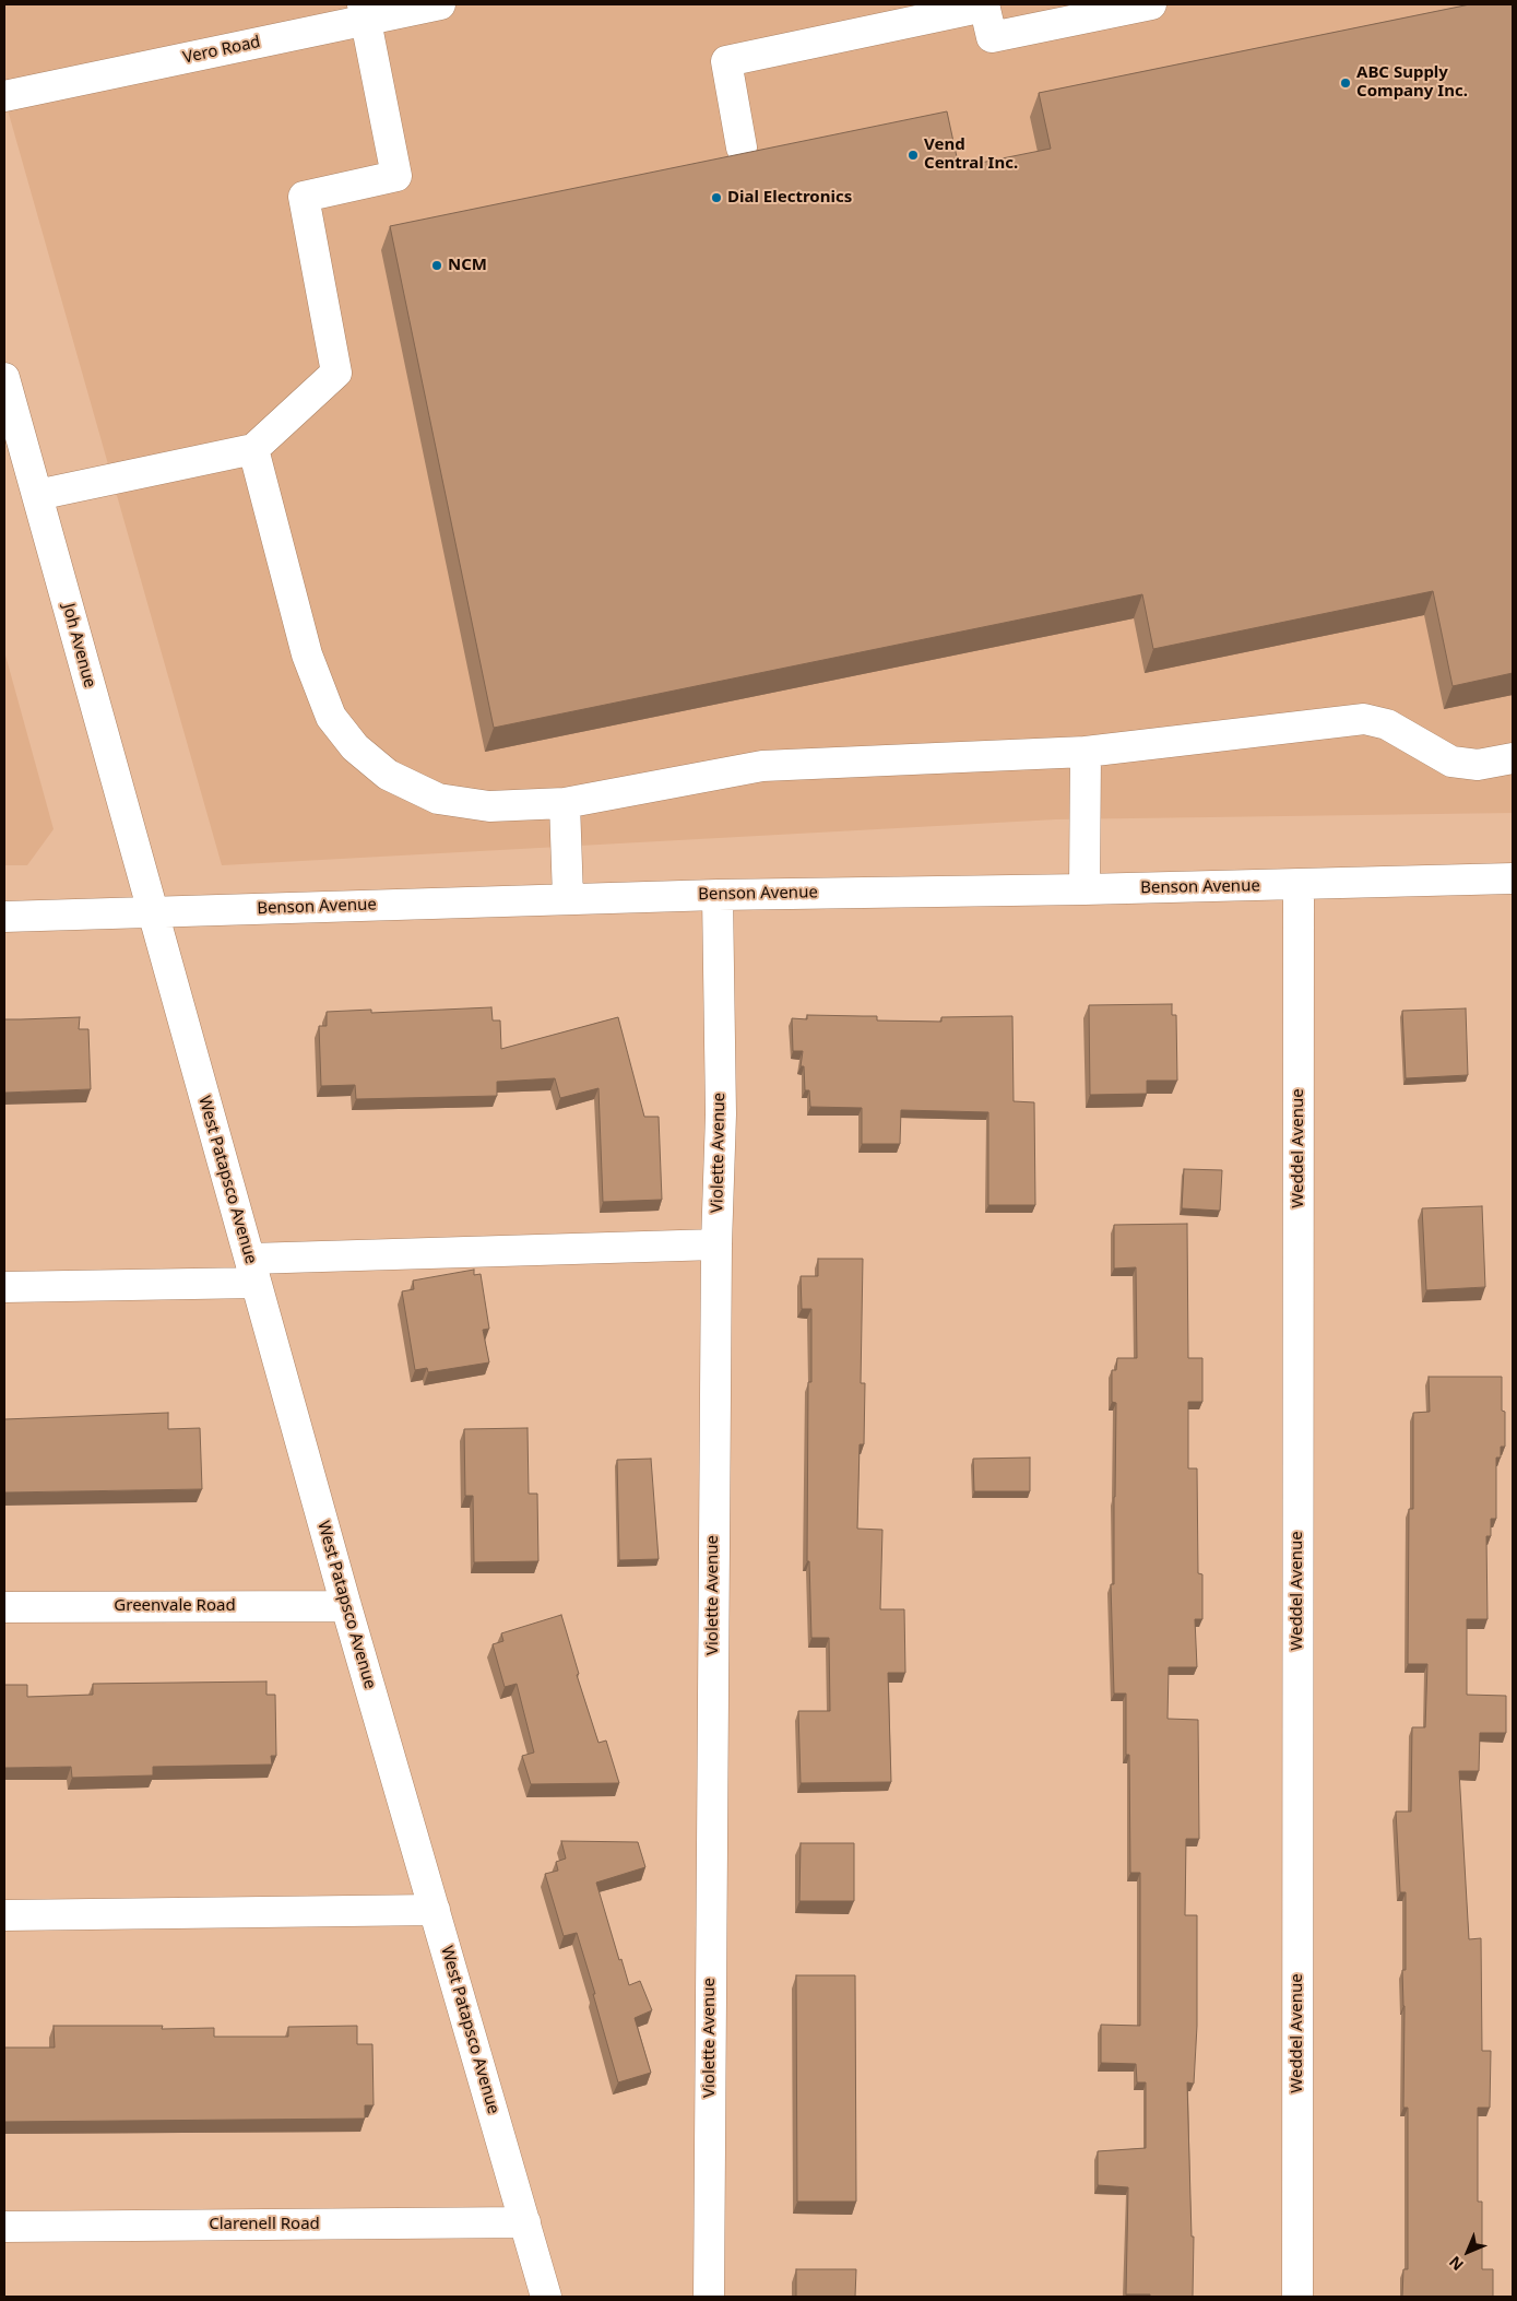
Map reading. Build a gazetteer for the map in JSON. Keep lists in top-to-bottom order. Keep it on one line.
{"streets":{"street":["Vero Road","Joh Avenue","Benson Avenue","Weddel Avenue","Violette Avenue","West Patapsco Avenue","Greenvale Road","Clarenell Road"]},"crossings":[["Joh Avenue","Benson Avenue"],["Joh Avenue","West Patapsco Avenue"],["Benson Avenue","Weddel Avenue"],["Benson Avenue","Violette Avenue"],["Benson Avenue","West Patapsco Avenue"],["West Patapsco Avenue","Greenvale Road"],["West Patapsco Avenue","Clarenell Road"]],"places":["ABC Supply Company Inc.","Vend Central Inc.","Dial Electronics","NCM"],"north":"bottom left"}
